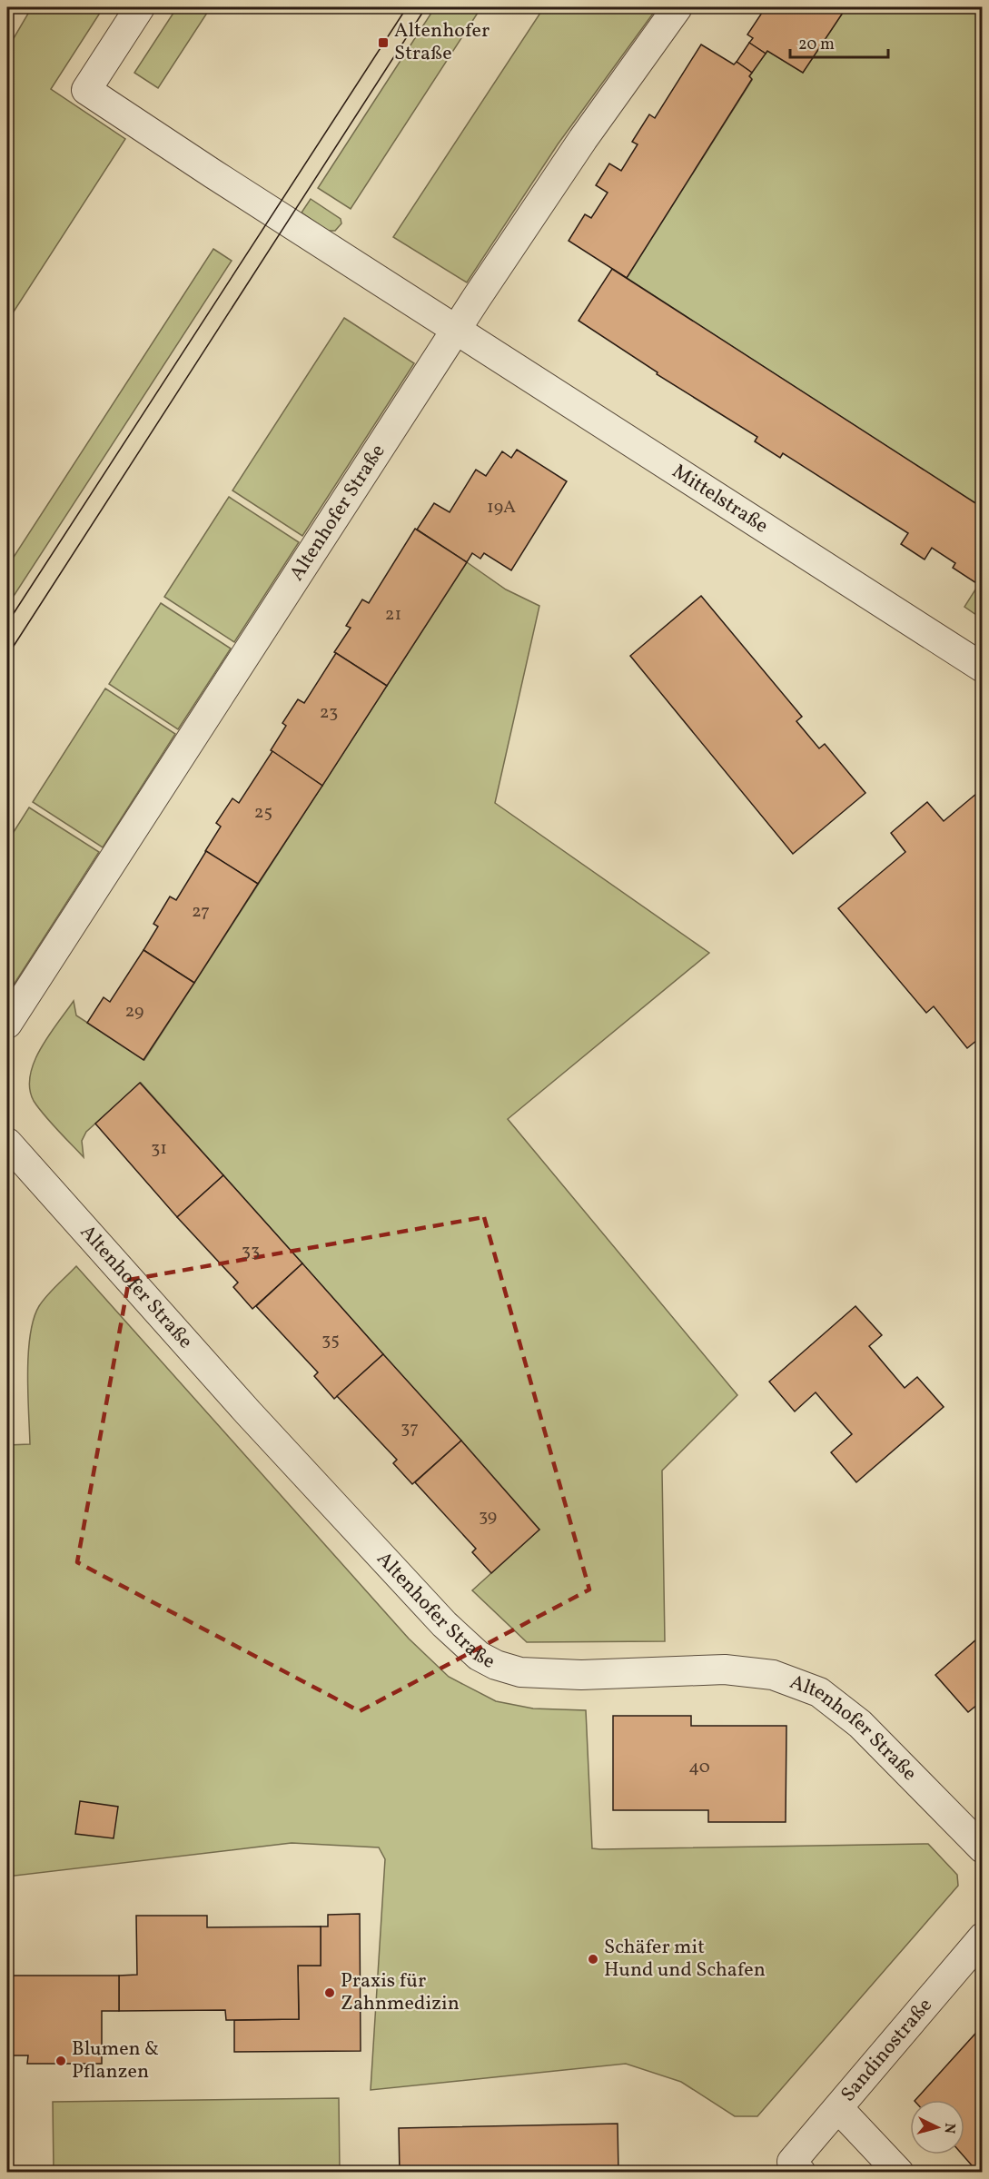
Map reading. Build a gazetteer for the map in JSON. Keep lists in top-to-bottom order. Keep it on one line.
{"streets":{"street":["Mittelstraße","Altenhofer Straße","Sandinostraße"]},"crossings":[["Mittelstraße","Altenhofer Straße"]],"places":{"transit":["Altenhofer Straße"],"other":["Schäfer mit Hund und Schafen","Praxis für Zahnmedizin","Blumen & Pflanzen"]},"house_numbers":["19A","21","23","25","27","29","31","33","35","37","39","40"],"scale_bar":"20 m","north":"right"}
